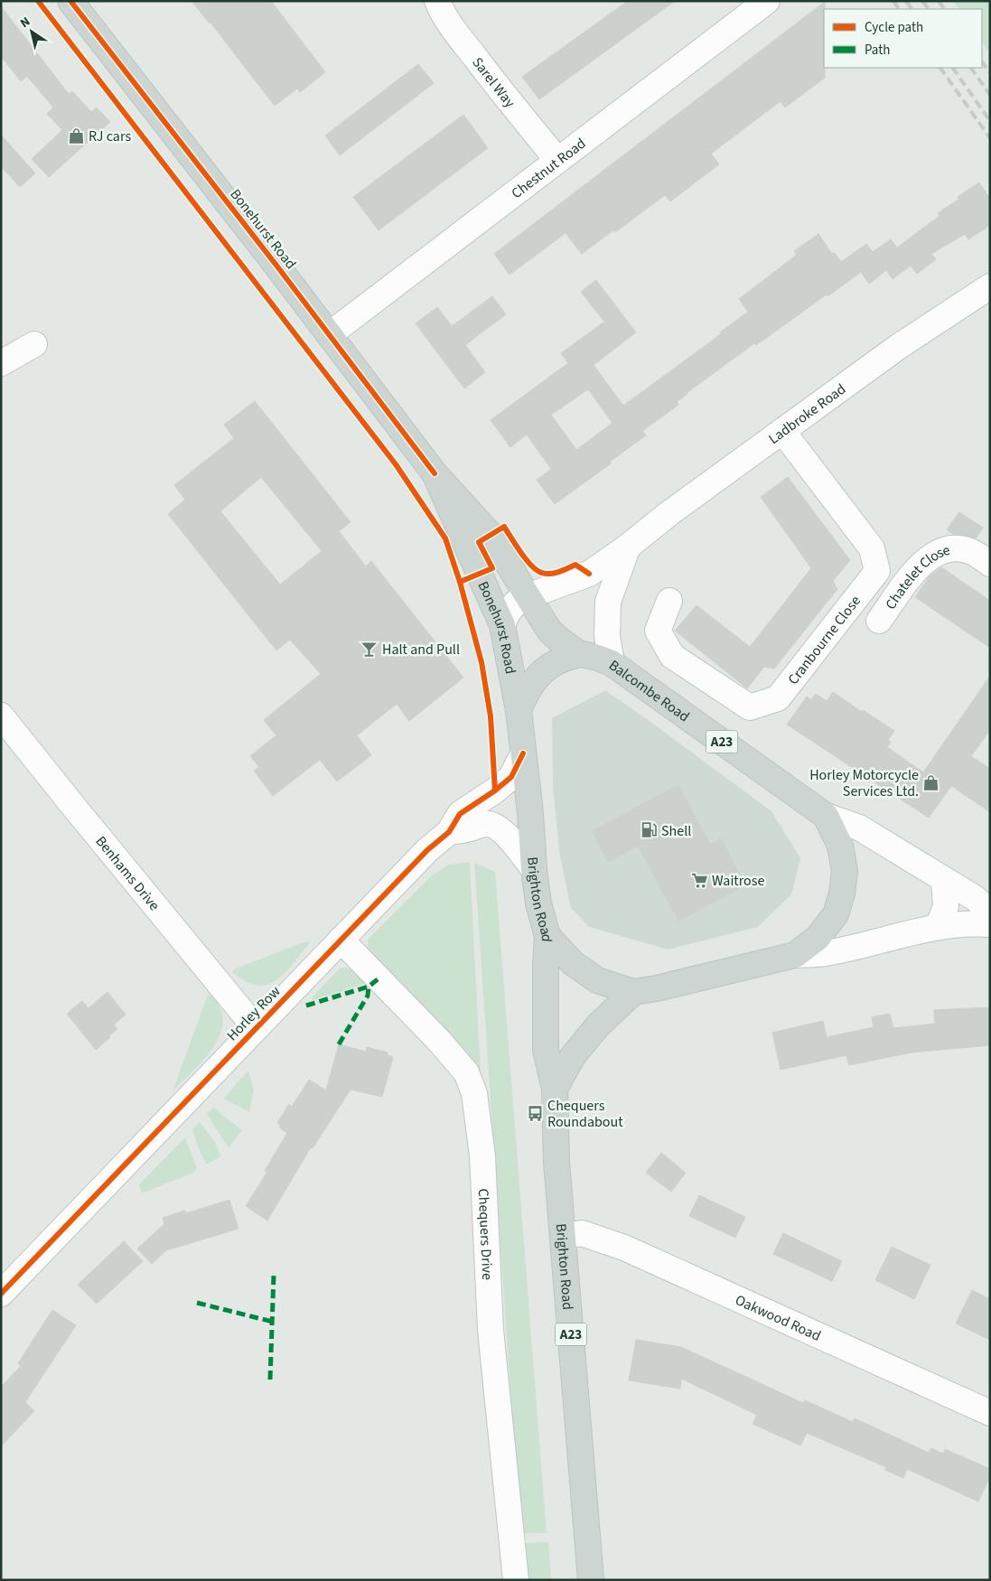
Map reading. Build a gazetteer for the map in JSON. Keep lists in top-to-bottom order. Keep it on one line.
{"streets":{"main road":["Bonehurst Road","Balcombe Road","A23","Brighton Road"],"street":["Sarel Way","Chestnut Road","Ladbroke Road","Chatelet Close","Cranbourne Close","Benhams Drive","Horley Row","Chequers Drive","Oakwood Road"]},"crossings":[["Sarel Way","Chestnut Road"],["Chestnut Road","Bonehurst Road"],["Bonehurst Road","Ladbroke Road"],["Bonehurst Road","Balcombe Road"],["Bonehurst Road","A23"],["Bonehurst Road","Brighton Road"],["Ladbroke Road","Cranbourne Close"],["Ladbroke Road","Balcombe Road"],["Balcombe Road","A23"],["A23","Brighton Road"],["Benhams Drive","Horley Row"],["Brighton Road","Horley Row"],["Brighton Road","Oakwood Road"],["Horley Row","Chequers Drive"]],"places":{"shop":["RJ cars","Horley Motorcycle Services Ltd."],"bar":["Halt and Pull"],"fuel station":["Shell"],"supermarket":["Waitrose"],"bus stop":["Chequers Roundabout"]},"legend":["Cycle path","Path"],"north":"top left"}
